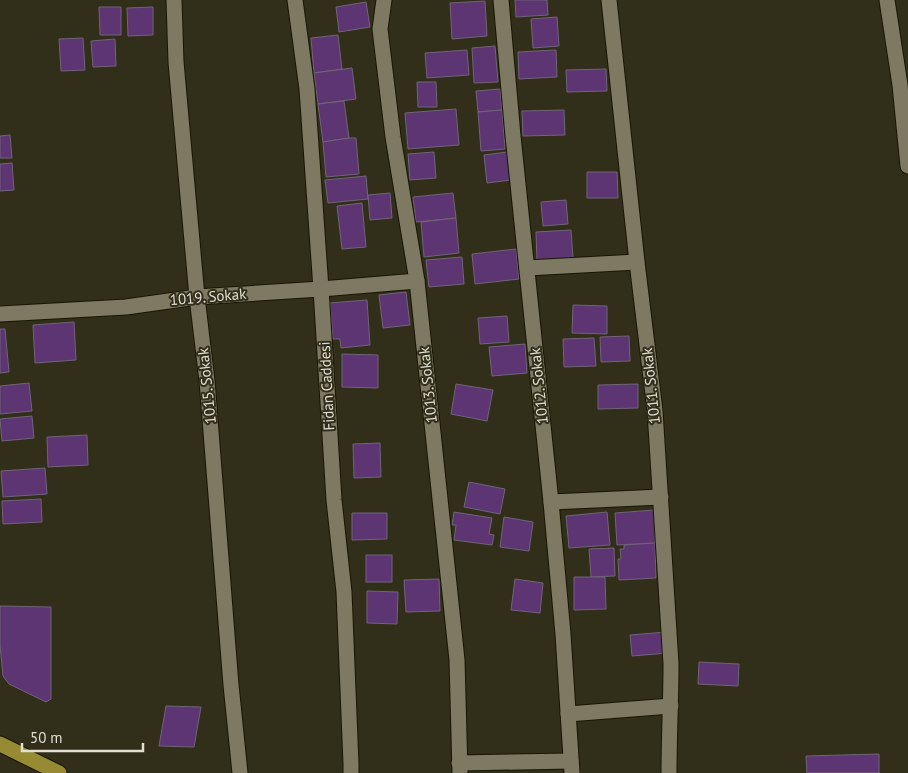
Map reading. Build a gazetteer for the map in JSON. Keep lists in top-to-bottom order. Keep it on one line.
{"streets":{"street":["1019. Sokak","1013. Sokak","1015. Sokak","Fidan Caddesi","1012. Sokak","1011. Sokak"]},"crossings":[["1019. Sokak","1013. Sokak"],["1019. Sokak","1015. Sokak"],["1019. Sokak","Fidan Caddesi"]],"scale_bar":"50 m"}
